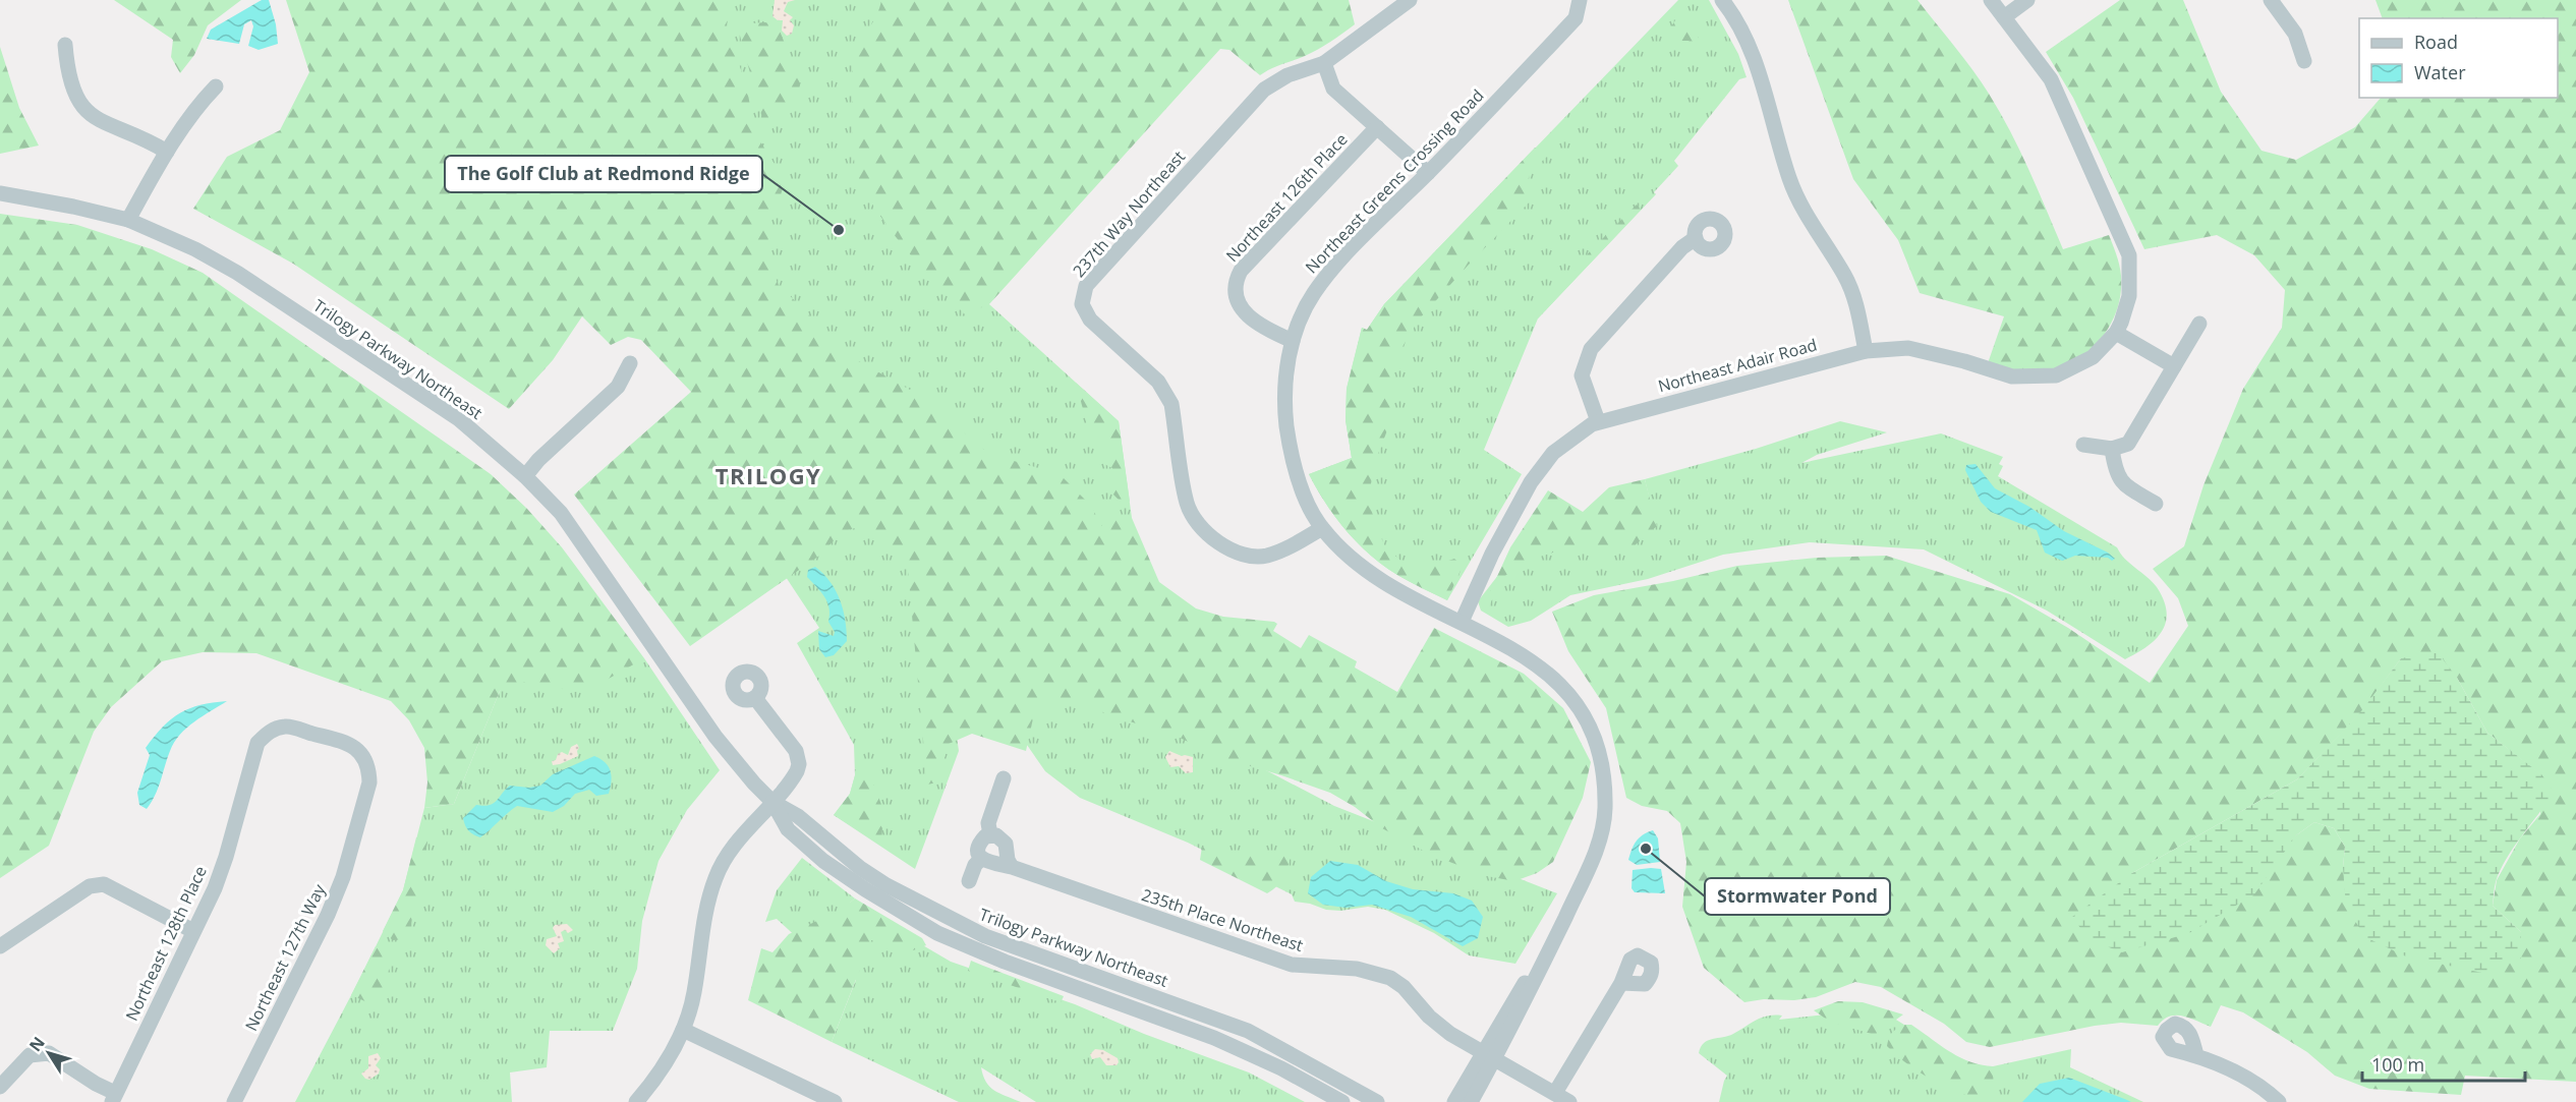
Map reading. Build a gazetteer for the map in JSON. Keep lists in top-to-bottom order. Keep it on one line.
{"streets":{"street":["Northeast Greens Crossing Road","Northeast 126th Place","237th Way Northeast","Trilogy Parkway Northeast","Northeast Adair Road","235th Place Northeast","Northeast 128th Place","Northeast 127th Way"]},"crossings":[["Northeast Greens Crossing Road","Northeast 126th Place"],["Northeast Greens Crossing Road","237th Way Northeast"],["Northeast Greens Crossing Road","Northeast Adair Road"],["Northeast Greens Crossing Road","235th Place Northeast"],["Northeast 128th Place","Northeast 127th Way"]],"districts":["TRILOGY"],"places":["The Golf Club at Redmond Ridge","Stormwater Pond"],"legend":["Road","Water"],"scale_bar":"100 m","north":"top left"}
